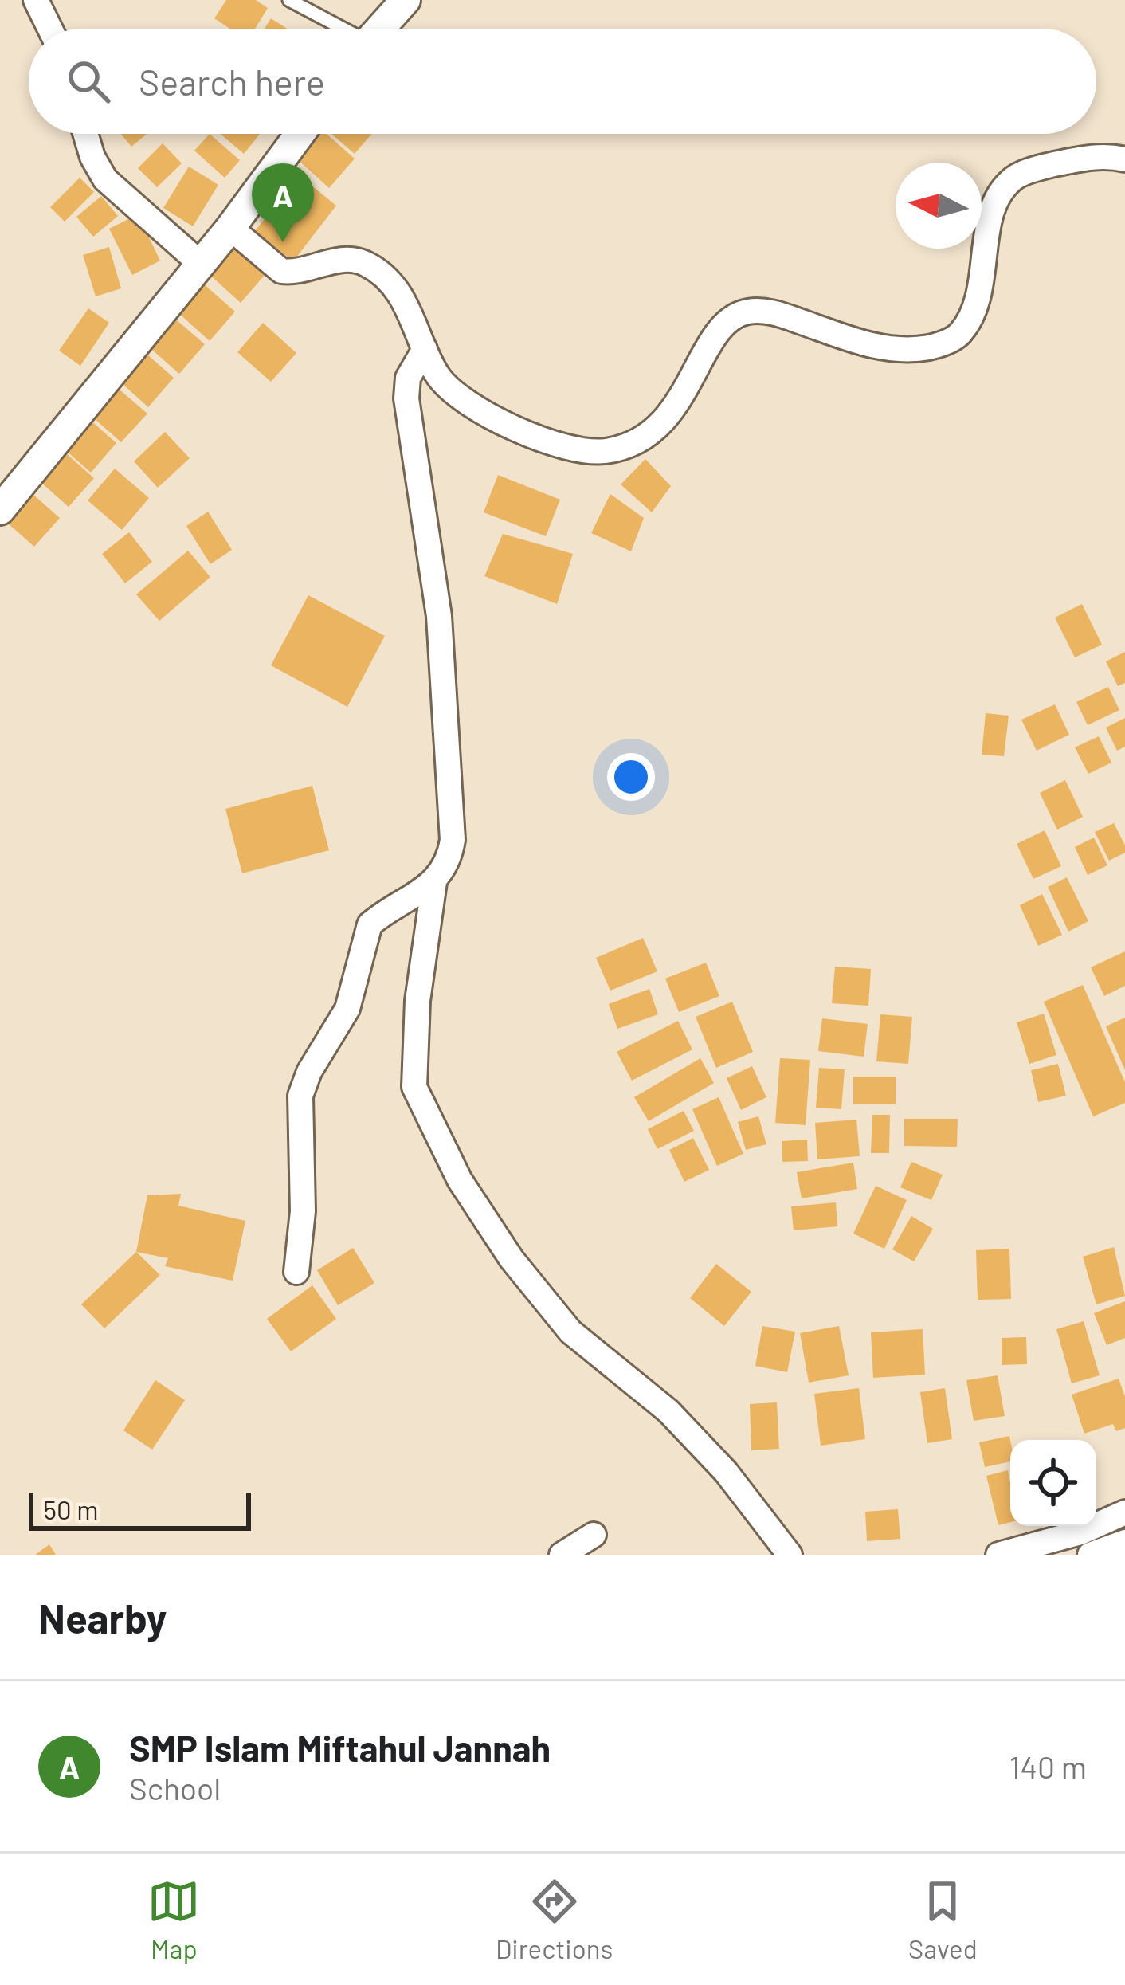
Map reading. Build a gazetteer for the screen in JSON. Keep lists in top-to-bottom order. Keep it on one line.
{"scale_bar":"50 m","north":"left","page":{"search":"Search here","pins":"A","scale":"50 m","heading":"Nearby","list":[{"mark":"A","name":"SMP Islam Miftahul Jannah","note":"School","value":"140 m"}],"nav":["Map","Directions","Saved"]}}
